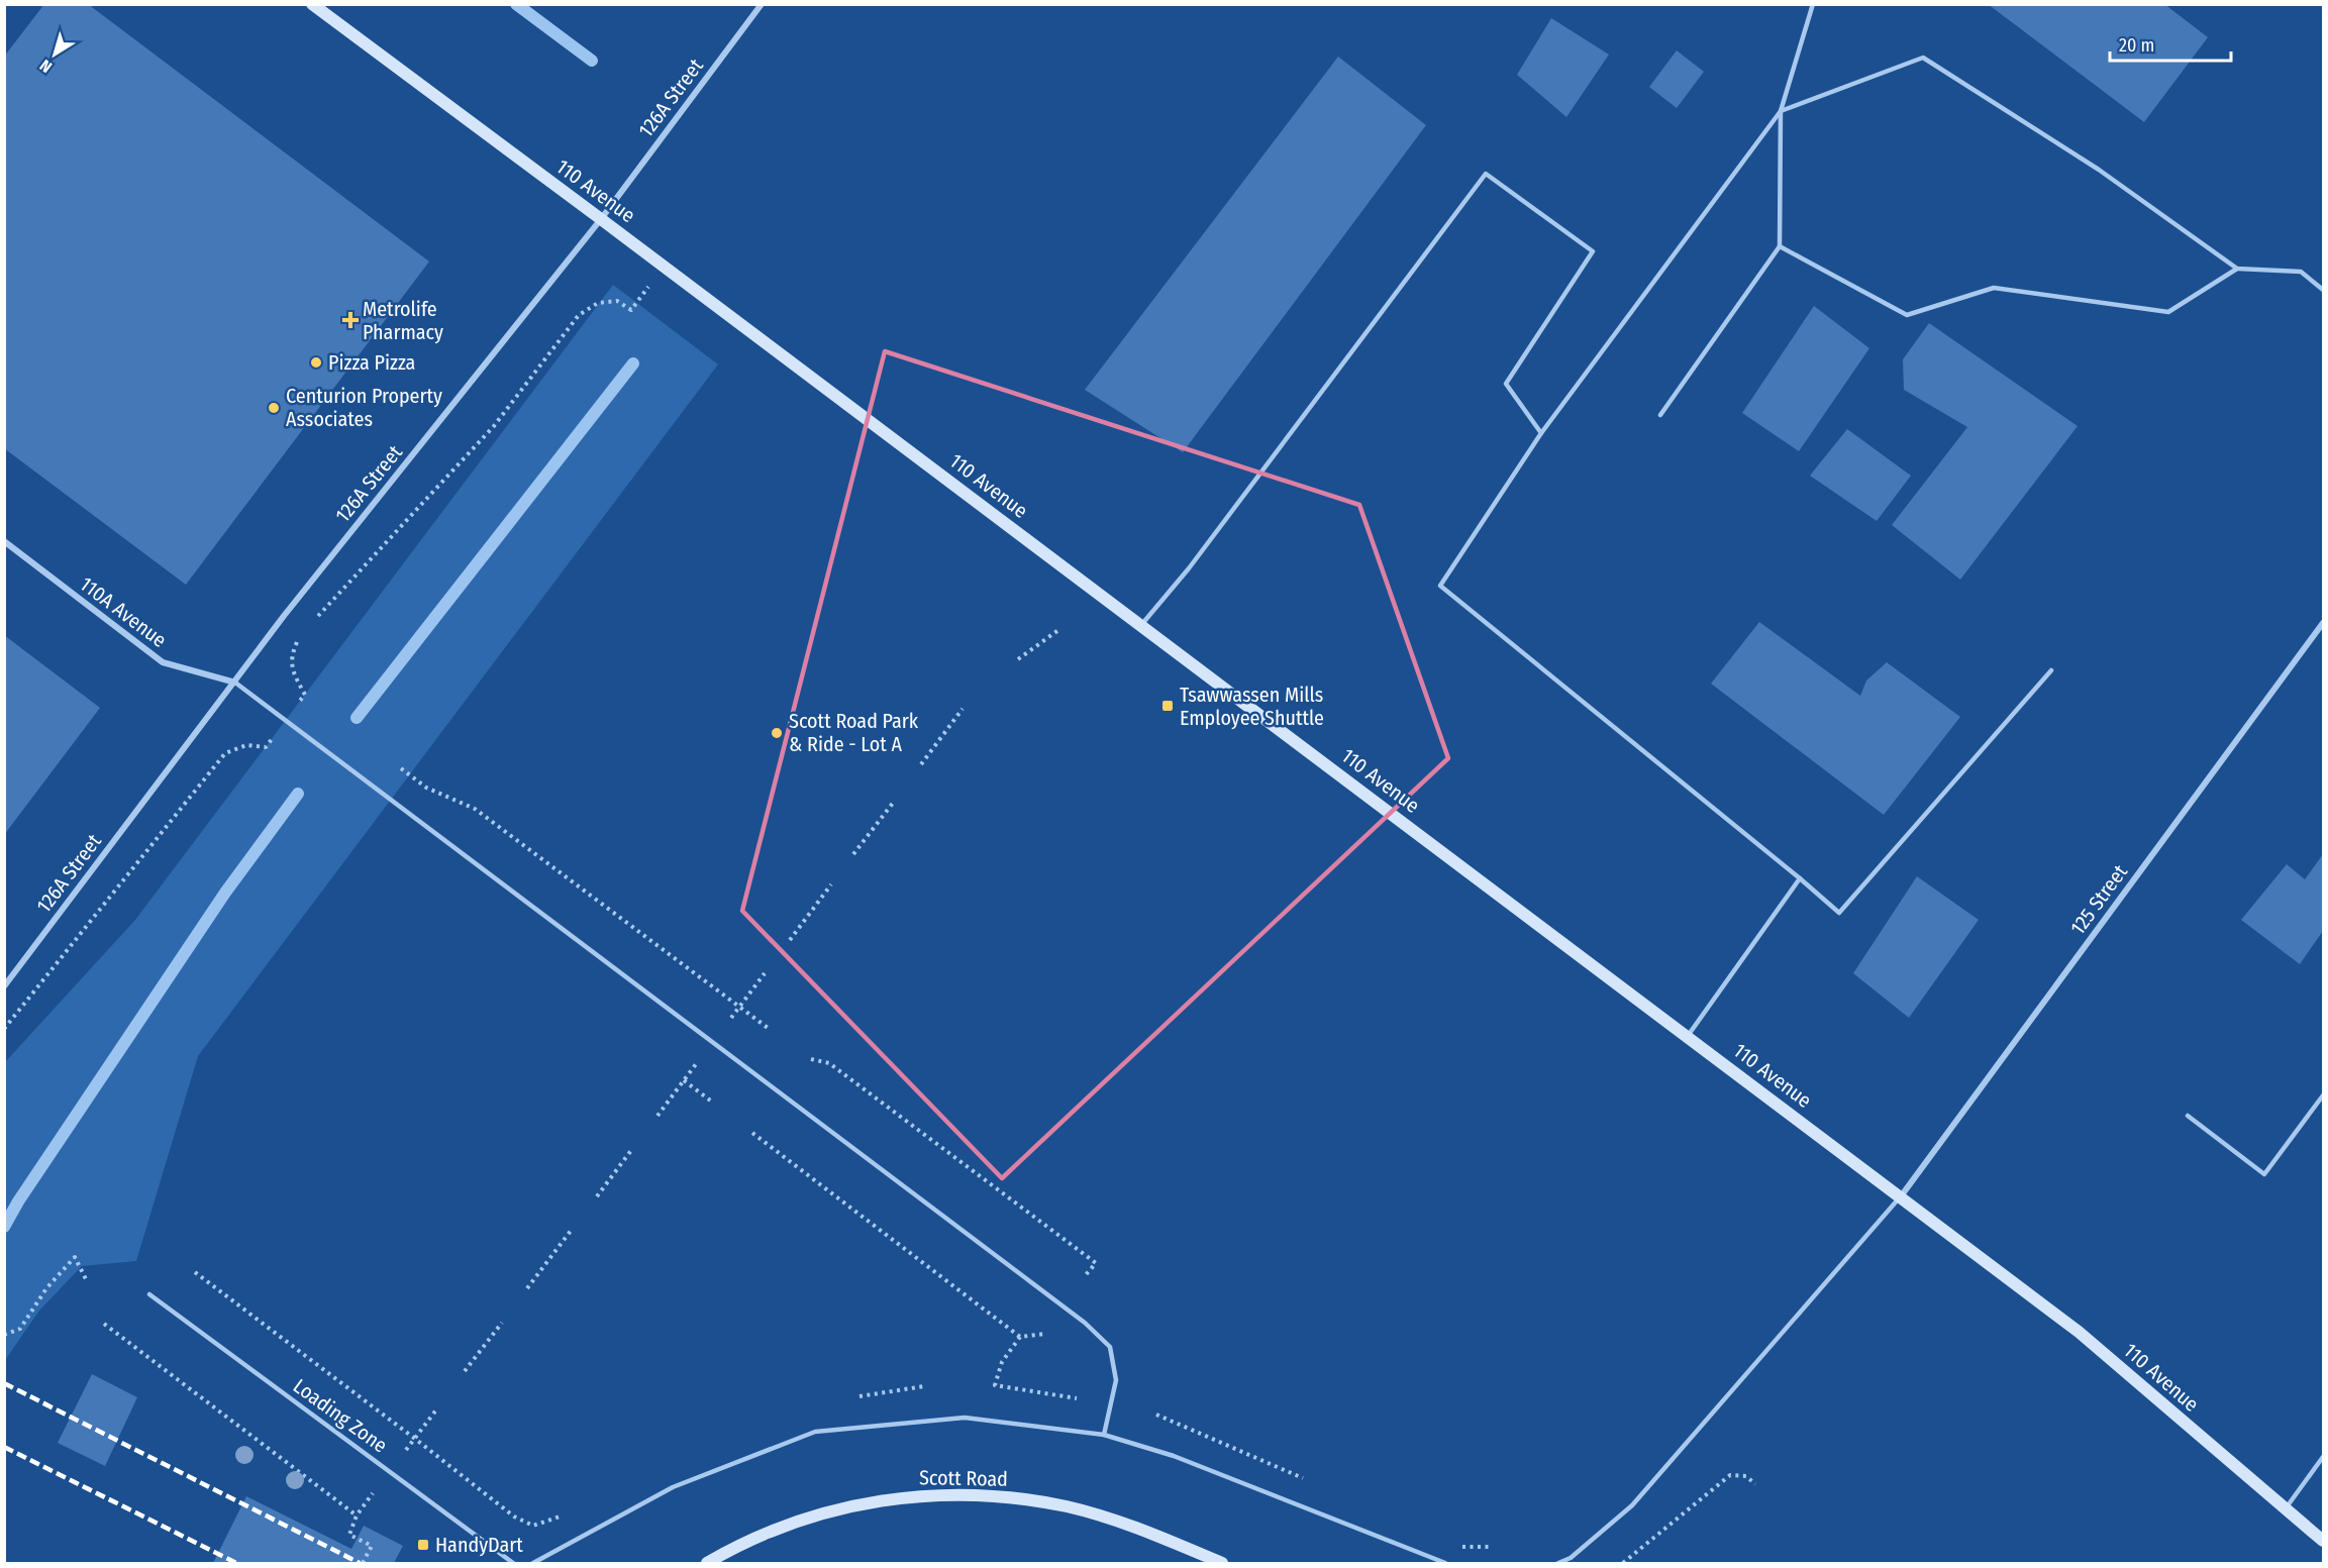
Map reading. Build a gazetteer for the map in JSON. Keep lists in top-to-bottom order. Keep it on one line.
{"streets":{"main road":["110 Avenue","Scott Road"],"street":["126A Street","110A Avenue","125 Street"],"lane":["Loading Zone"]},"crossings":[["126A Street","110 Avenue"],["126A Street","110A Avenue"],["110 Avenue","125 Street"]],"places":{"health":["Metrolife Pharmacy"],"other":["Pizza Pizza","Centurion Property Associates","Scott Road Park & Ride - Lot A"],"transit":["Tsawwassen Mills Employee Shuttle","HandyDart"]},"scale_bar":"20 m","north":"bottom left"}
